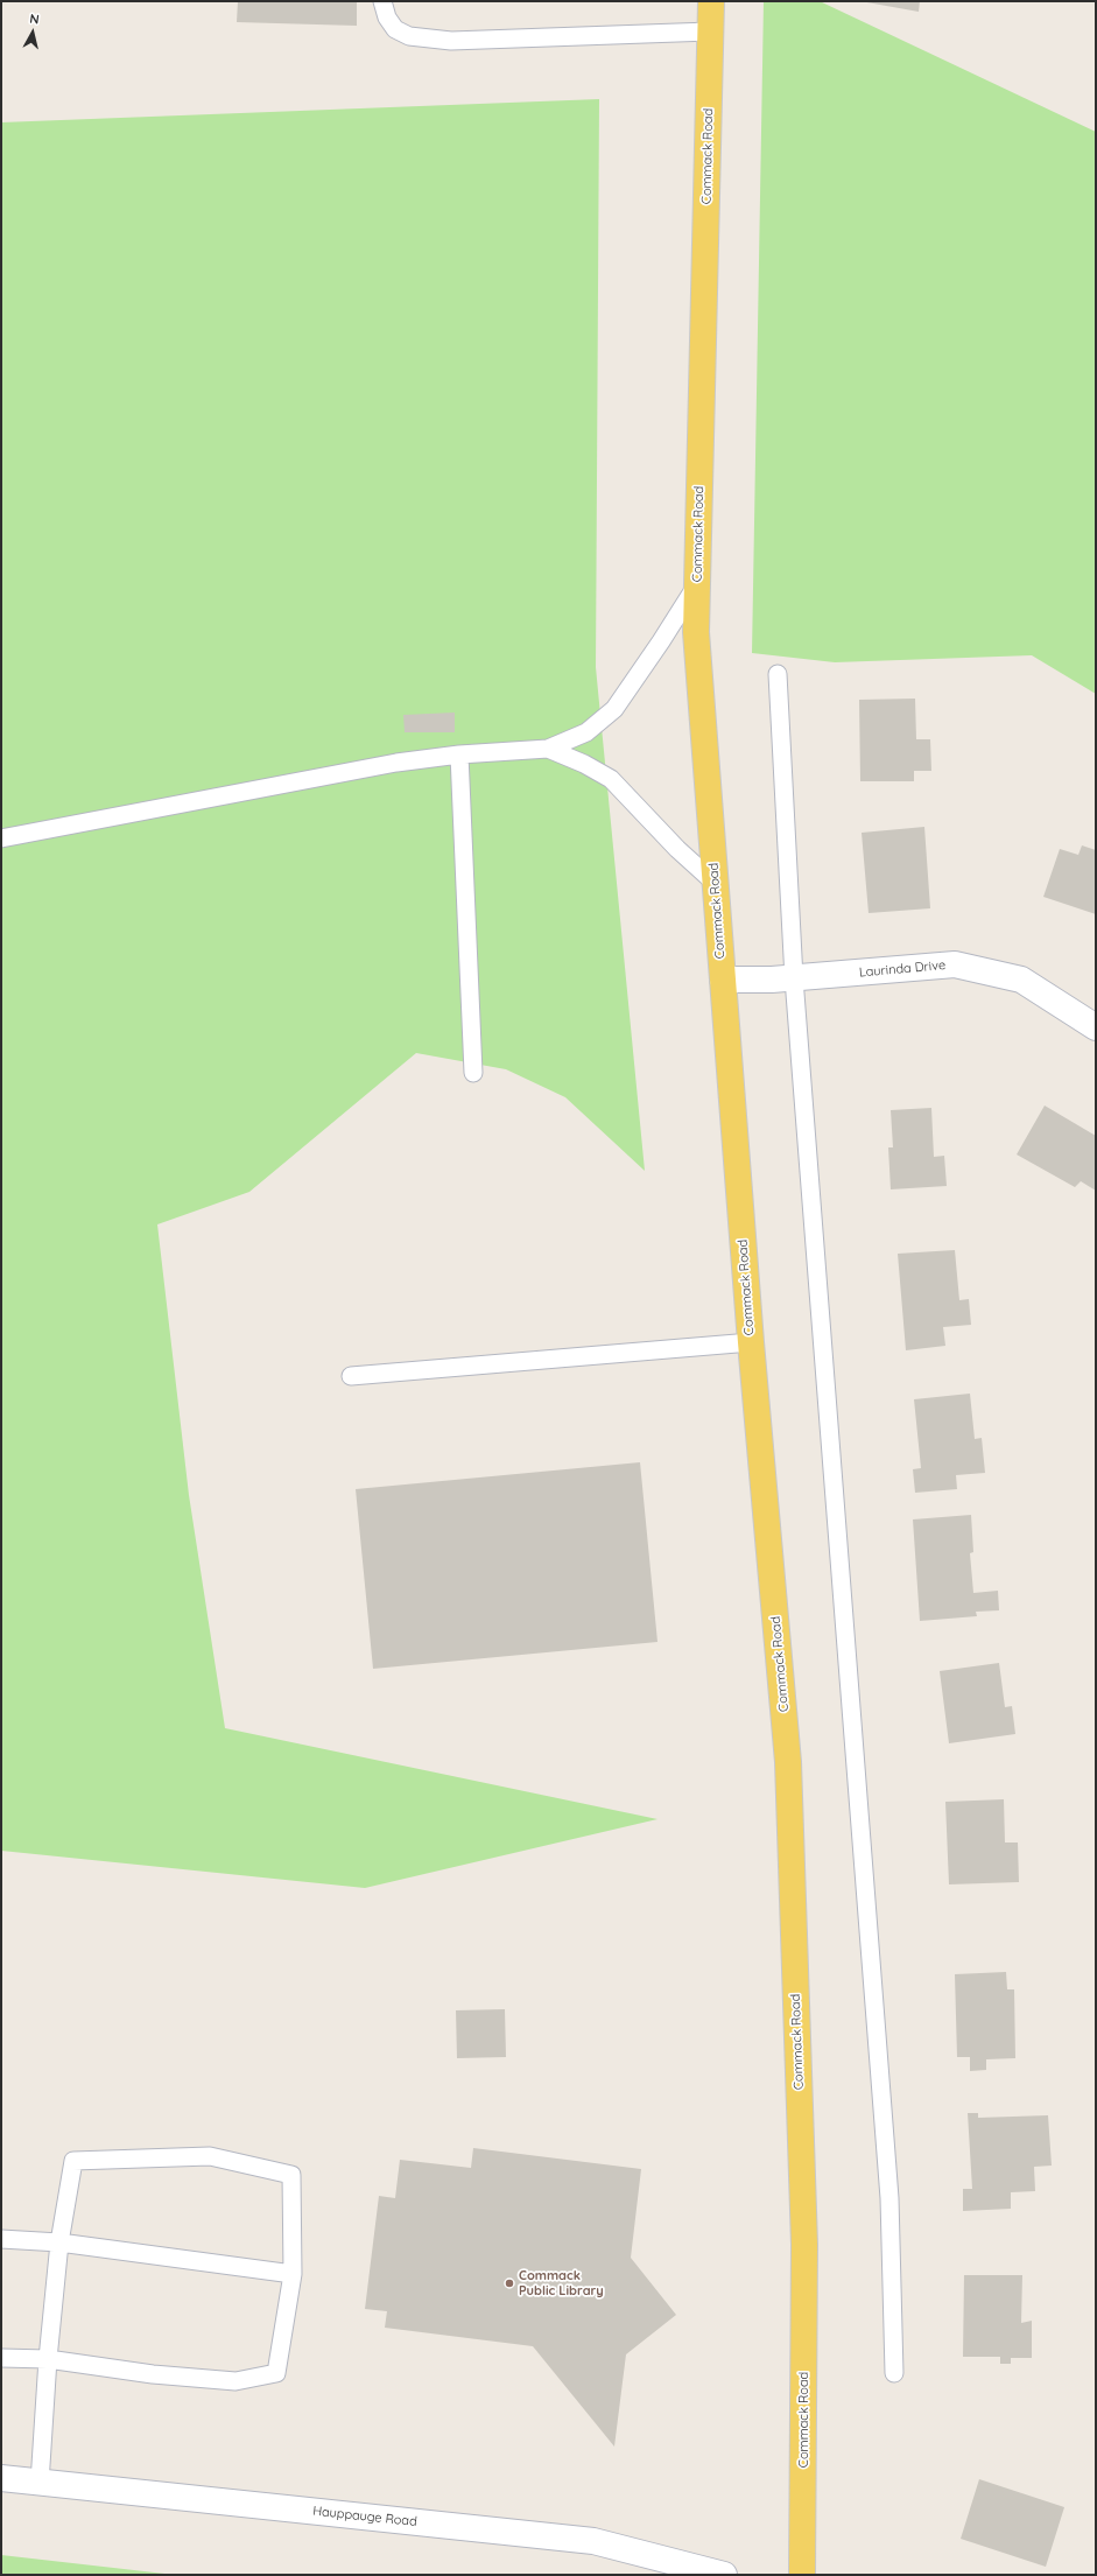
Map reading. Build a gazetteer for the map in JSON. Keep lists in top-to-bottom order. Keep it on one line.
{"streets":{"main road":["Commack Road"],"street":["Laurinda Drive","Hauppauge Road"]},"crossings":[["Commack Road","Laurinda Drive"]],"places":["Commack Public Library"],"north":"top"}
